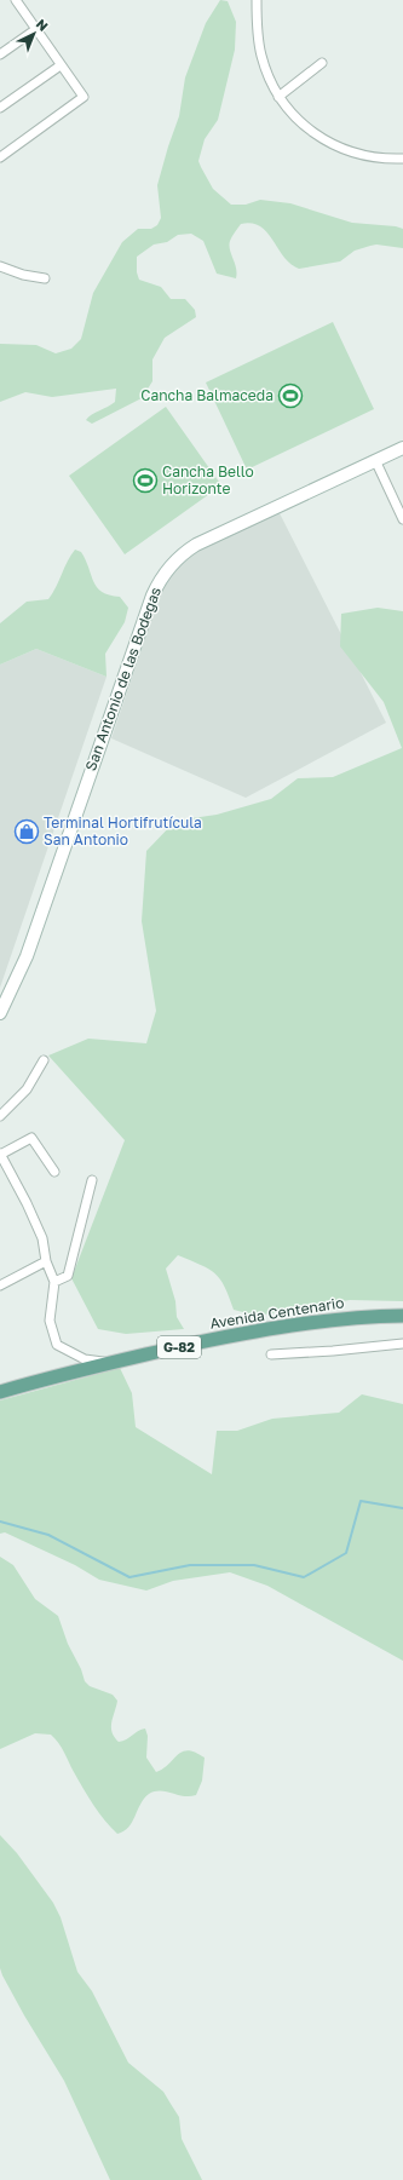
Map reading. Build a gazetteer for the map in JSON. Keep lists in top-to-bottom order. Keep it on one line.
{"streets":{"main road":["Avenida Centenario","G-82"],"street":["San Antonio de las Bodegas"]},"places":{"sports":["Cancha Balmaceda","Cancha Bello Horizonte"],"shop":["Terminal Hortifrutícula San Antonio"]},"north":"top right"}
